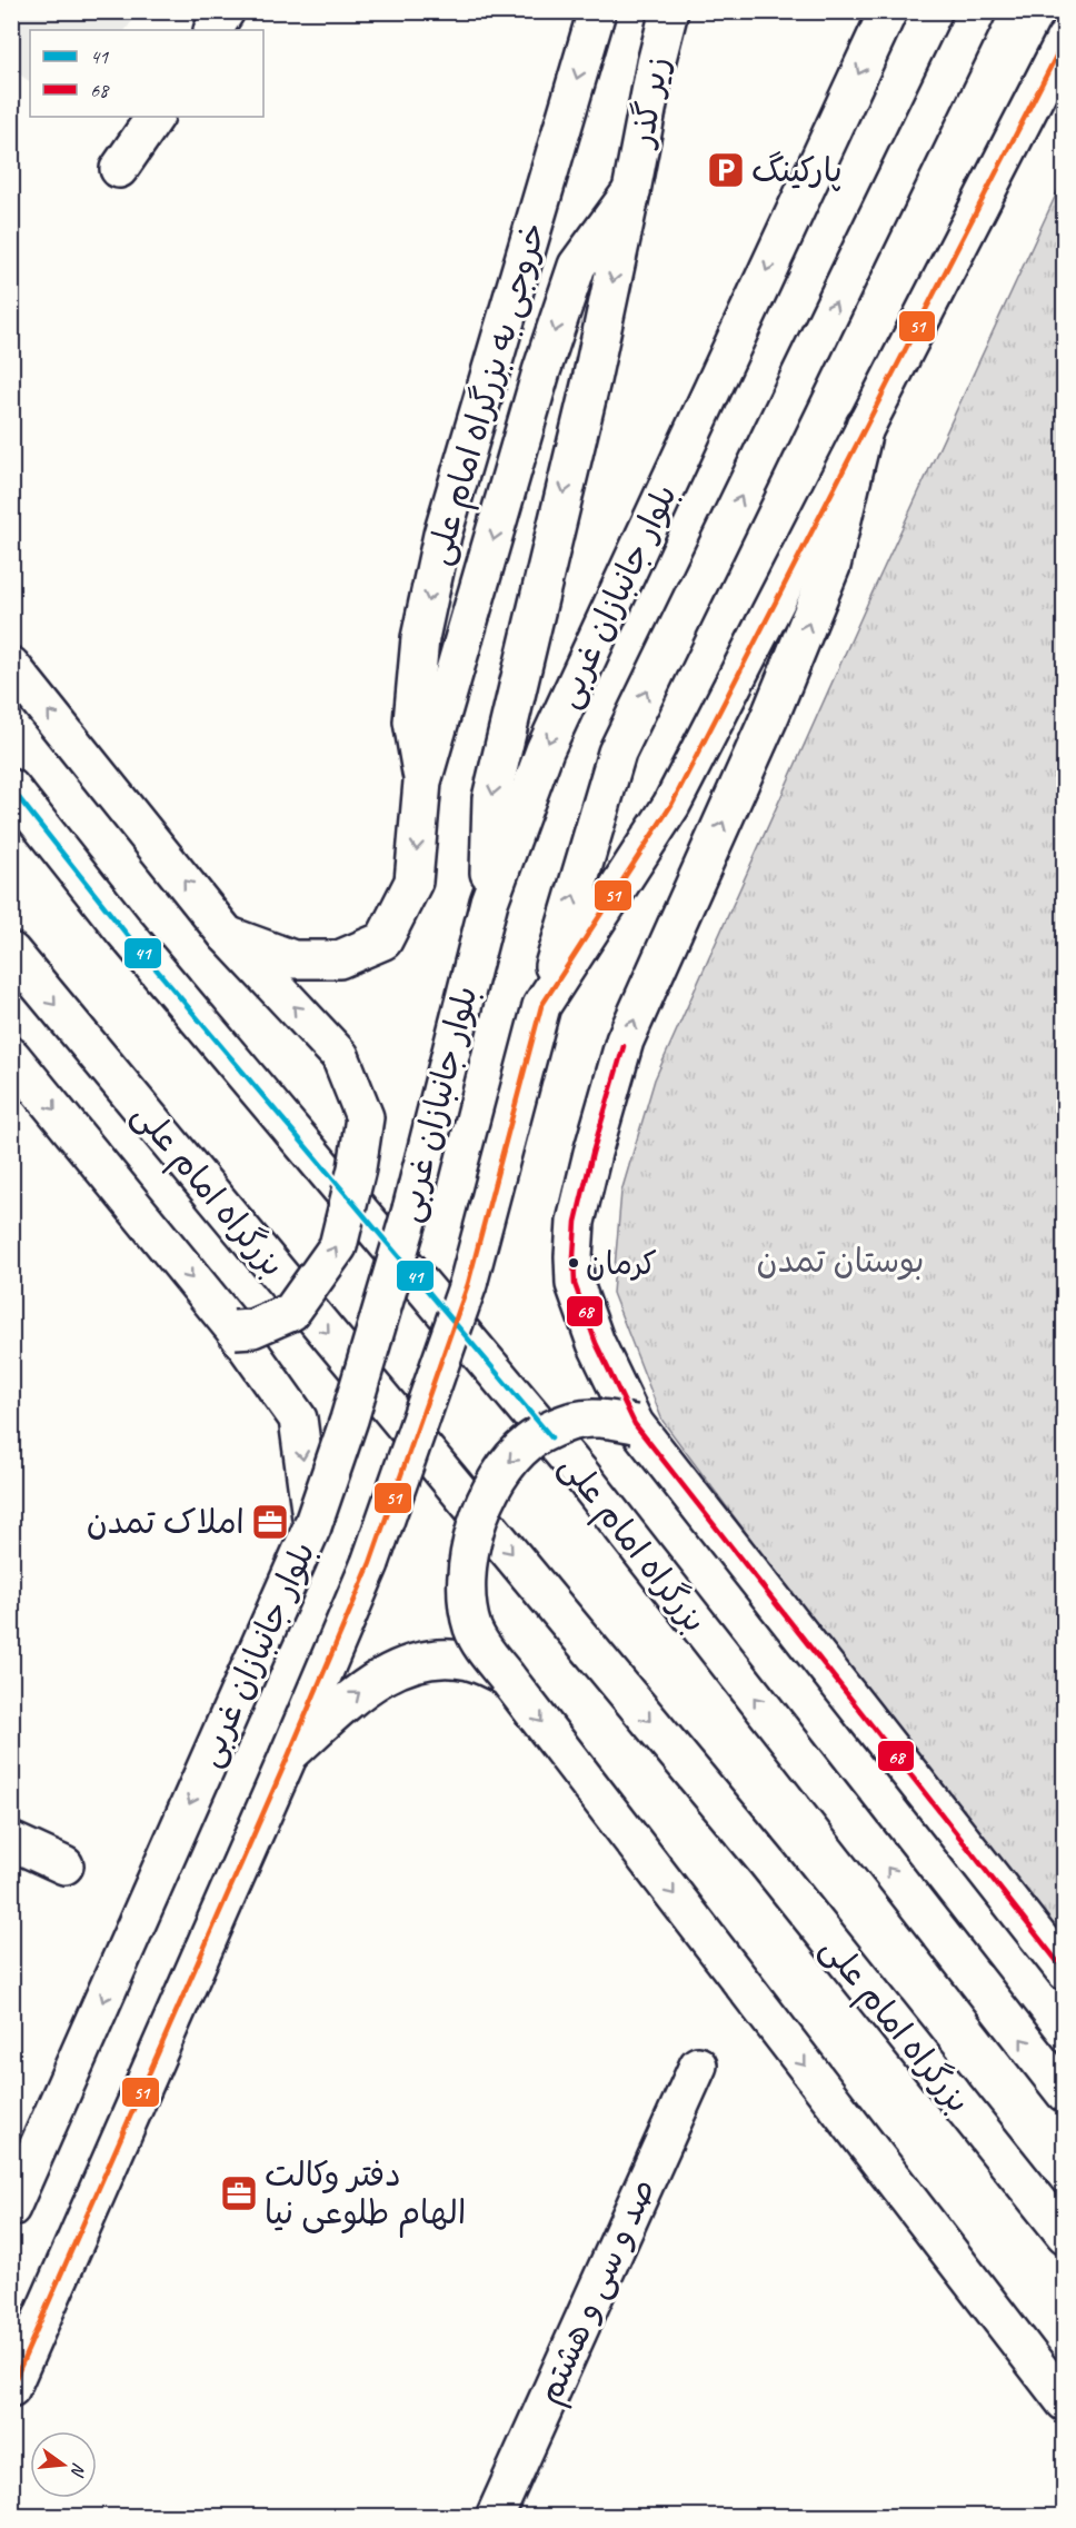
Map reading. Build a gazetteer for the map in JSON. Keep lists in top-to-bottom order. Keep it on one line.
{"streets":{"main road":["زیر گذر","خروجی به بزرگراه امام علی","بلوار جانبازان غربی","بزرگراه امام علی","صد و سی و هشتم"]},"crossings":[["زیر گذر","بلوار جانبازان غربی"]],"parks":["بوستان تمدن"],"places":{"parking":["پارکینگ"],"other":["کرمان"],"office":["املاک تمدن","دفتر وکالت الهام طلوعی نیا"]},"lines":["transit line 51","transit line 41","transit line 68"],"legend":["41","68"],"north":"right"}
